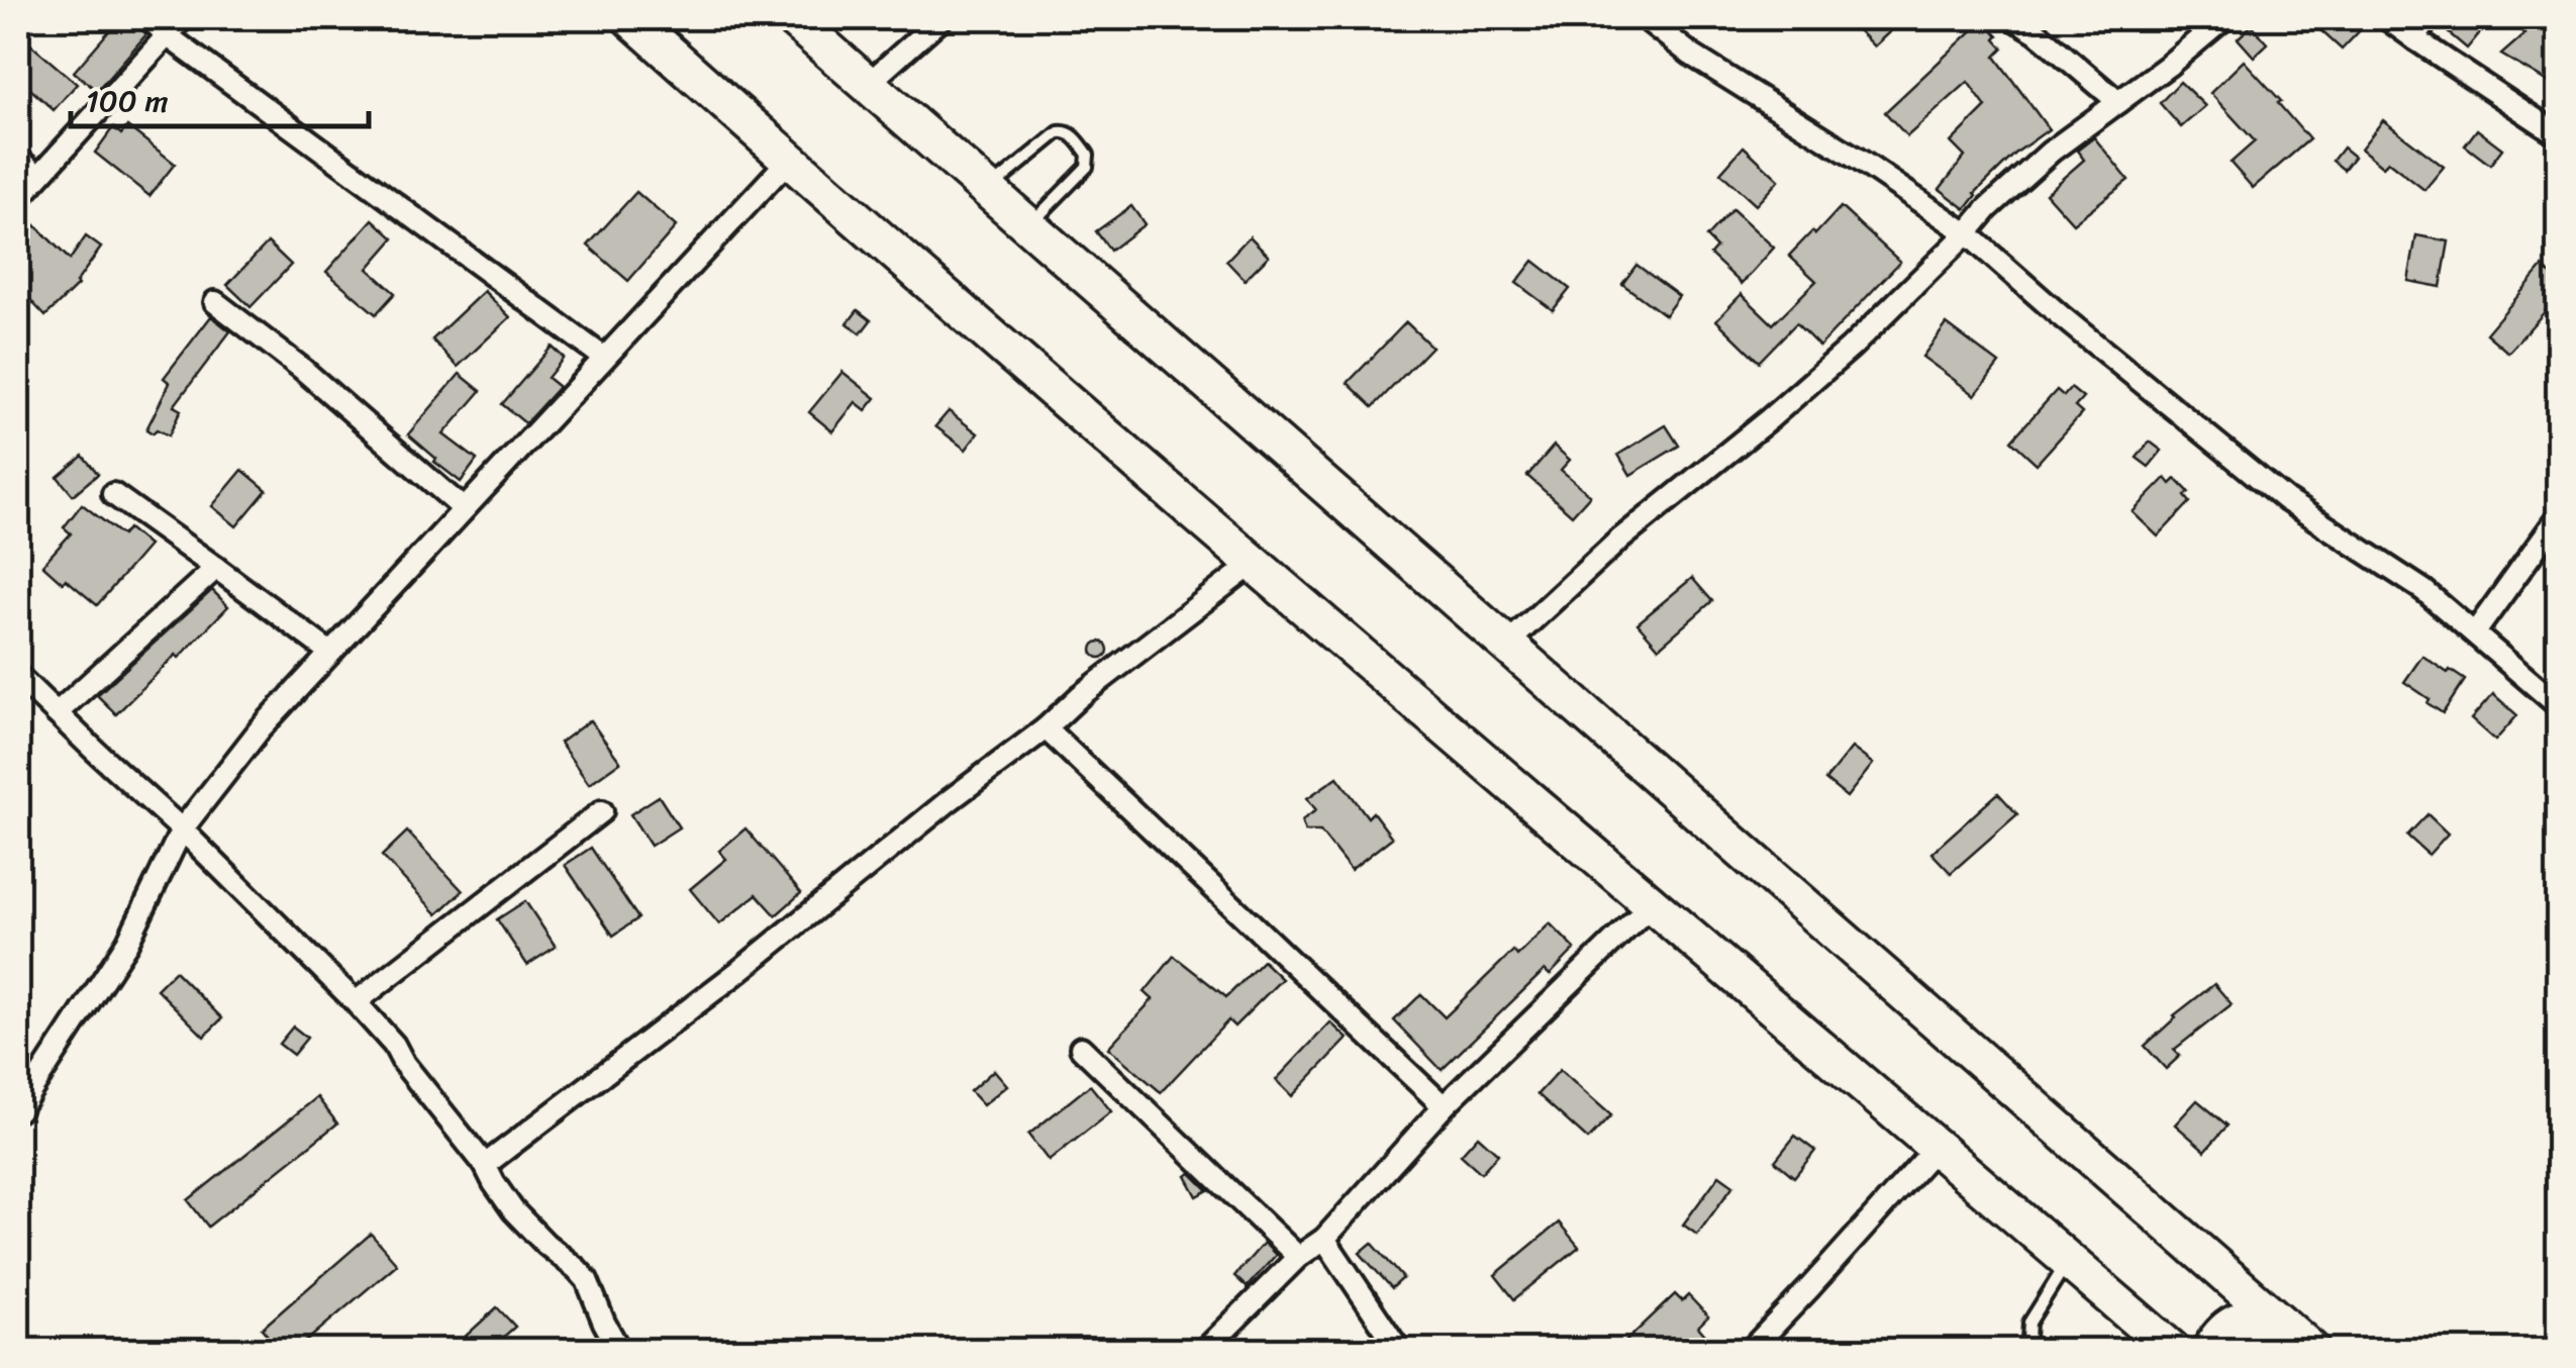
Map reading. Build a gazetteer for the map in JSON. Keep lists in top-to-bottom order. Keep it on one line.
{"scale_bar":"100 m"}
